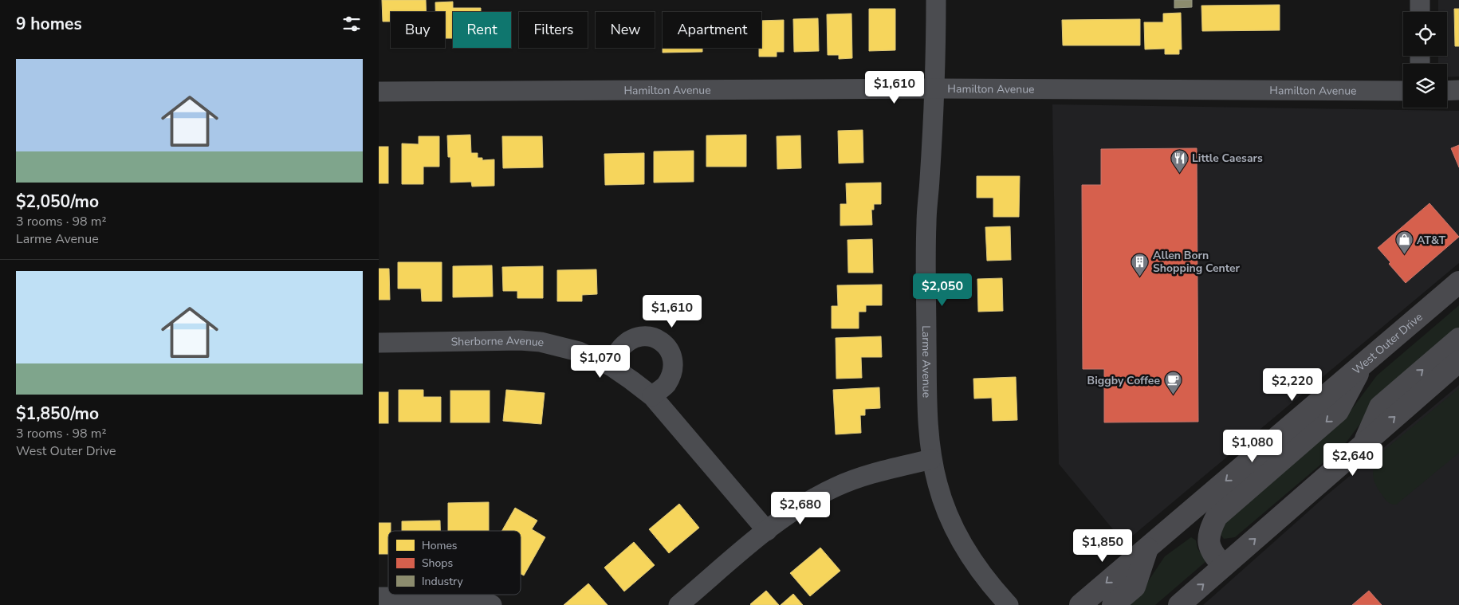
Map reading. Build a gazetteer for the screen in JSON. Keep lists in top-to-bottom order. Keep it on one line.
{"streets":{"main road":["West Outer Drive"],"street":["Hamilton Avenue","Sherborne Avenue","Larme Avenue"]},"crossings":[["Hamilton Avenue","Larme Avenue"]],"places":{"restaurant":["Little Caesars"],"shop":["AT&T"],"building":["Allen Born Shopping Center"],"cafe":["Biggby Coffee"]},"legend":["Homes","Shops","Industry"],"page":{"heading":"9 homes","chip":["Buy","Rent","Filters","New","Apartment"],"list":[{"name":"$2,050/mo","note":"3 rooms · 98 m² · Larme Avenue"},{"name":"$1,850/mo","note":"3 rooms · 98 m² · West Outer Drive"}],"price":["$1,610","$2,050","$1,610","$1,070","$2,220","$1,080","$2,640","$2,680","$1,850"]}}
